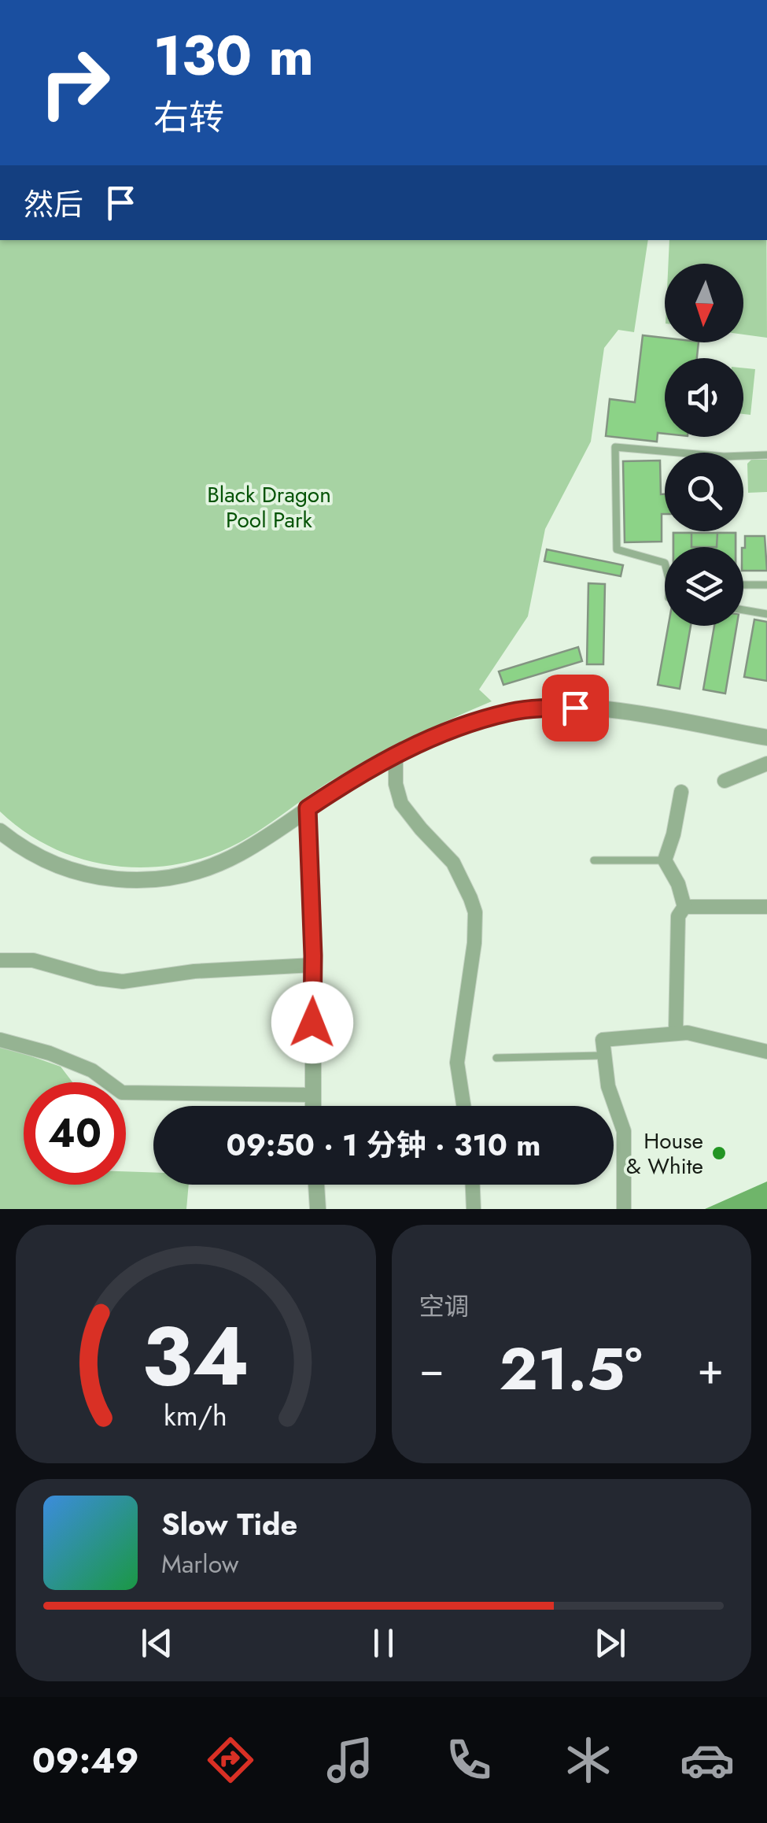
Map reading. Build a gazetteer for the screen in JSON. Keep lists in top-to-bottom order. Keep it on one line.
{"parks":["Black Dragon Pool Park"],"places":["House & White"],"north":"bottom","page":{"turn":["130 m","右转"],"then":"然后","limit":"40","trip":"09:50 · 1 分钟 · 310 m","tile":"空调","heat":["−","21.5°","+"],"song":["Slow Tide","Marlow"],"tabs":"09:49","gauge":["34","km/h"]}}
